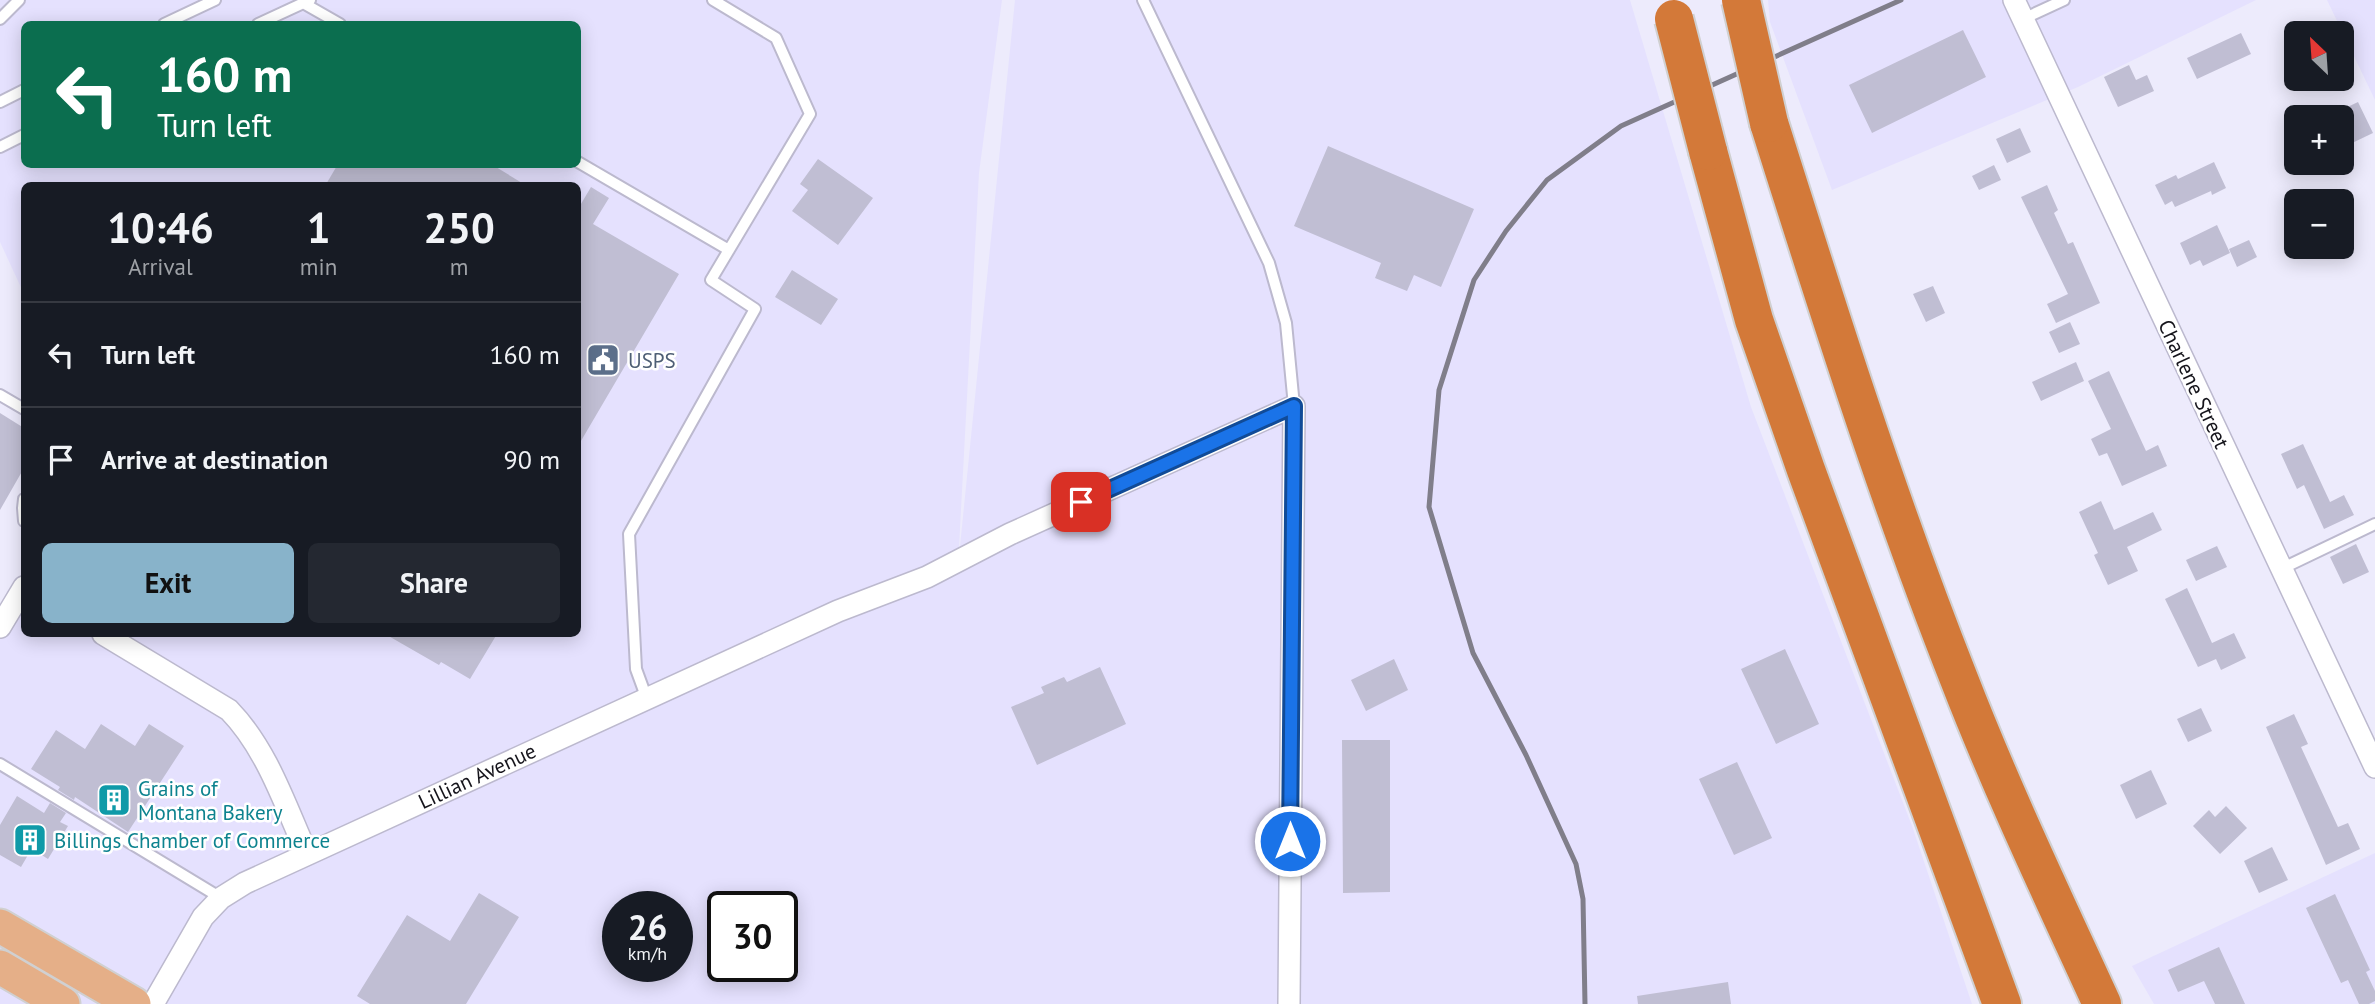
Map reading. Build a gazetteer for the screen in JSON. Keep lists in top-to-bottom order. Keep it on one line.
{"streets":{"street":["Charlene Street","Lillian Avenue"]},"places":{"public building":["USPS"],"building":["Grains of Montana Bakery","Billings Chamber of Commerce"]},"north":"top left","page":{"map_buttons":["+","−"],"turn":["160 m","Turn left"],"eta":["10:46","Arrival","1","min","250","m"],"list":[{"name":"Turn left","value":"160 m"},{"name":"Arrive at destination","value":"90 m"}],"buttons":["Exit","Share"],"speed":"26 km/h","limit":"30"}}
